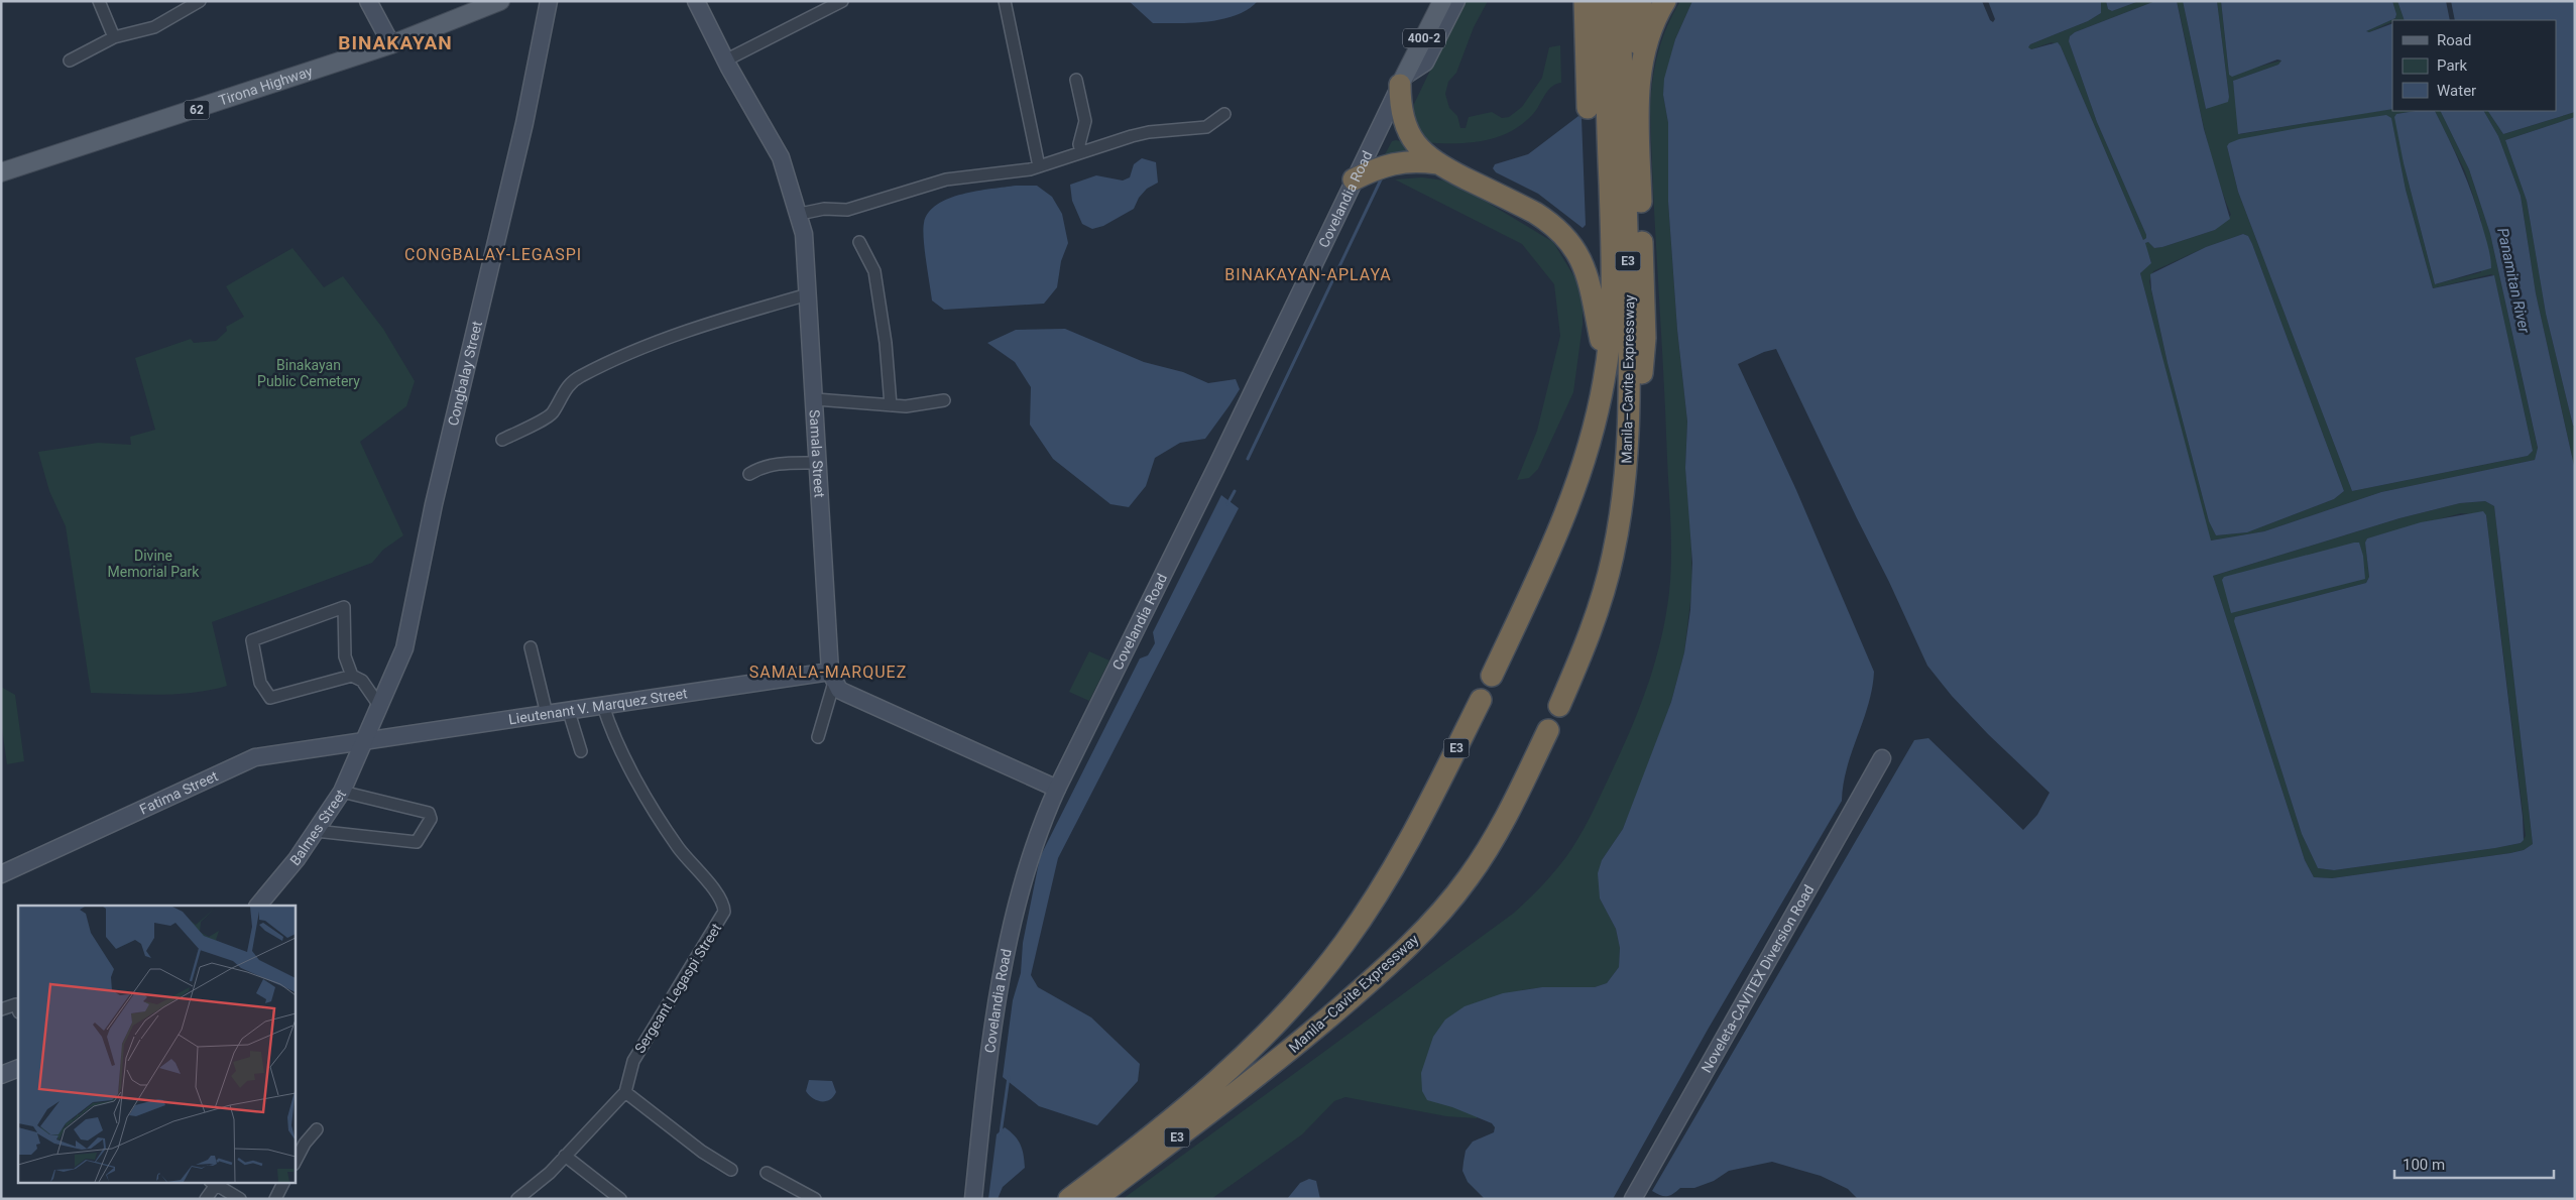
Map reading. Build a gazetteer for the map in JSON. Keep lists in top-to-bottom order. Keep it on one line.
{"streets":{"highway":["E3","Manila–Cavite Expressway"],"main road":["400-2","Tirona Highway","62","Covelandia Road"],"street":["Congbalay Street","Samala Street","Lieutenant V. Marquez Street","Fatima Street","Balmes Street","Noveleta-CAVITEX Diversion Road","Sergeant Legaspi Street"]},"crossings":[["400-2","Covelandia Road"],["E3","Manila–Cavite Expressway"],["Congbalay Street","Lieutenant V. Marquez Street"],["Congbalay Street","Fatima Street"],["Congbalay Street","Balmes Street"],["Samala Street","Lieutenant V. Marquez Street"],["Lieutenant V. Marquez Street","Fatima Street"],["Lieutenant V. Marquez Street","Balmes Street"],["Lieutenant V. Marquez Street","Sergeant Legaspi Street"],["Fatima Street","Balmes Street"]],"districts":["BINAKAYAN","CONGBALAY-LEGASPI","BINAKAYAN-APLAYA","SAMALA-MARQUEZ"],"water":["Panamitan River"],"parks":["Binakayan Public Cemetery","Divine Memorial Park"],"legend":["Road","Park","Water"],"scale_bar":"100 m"}
